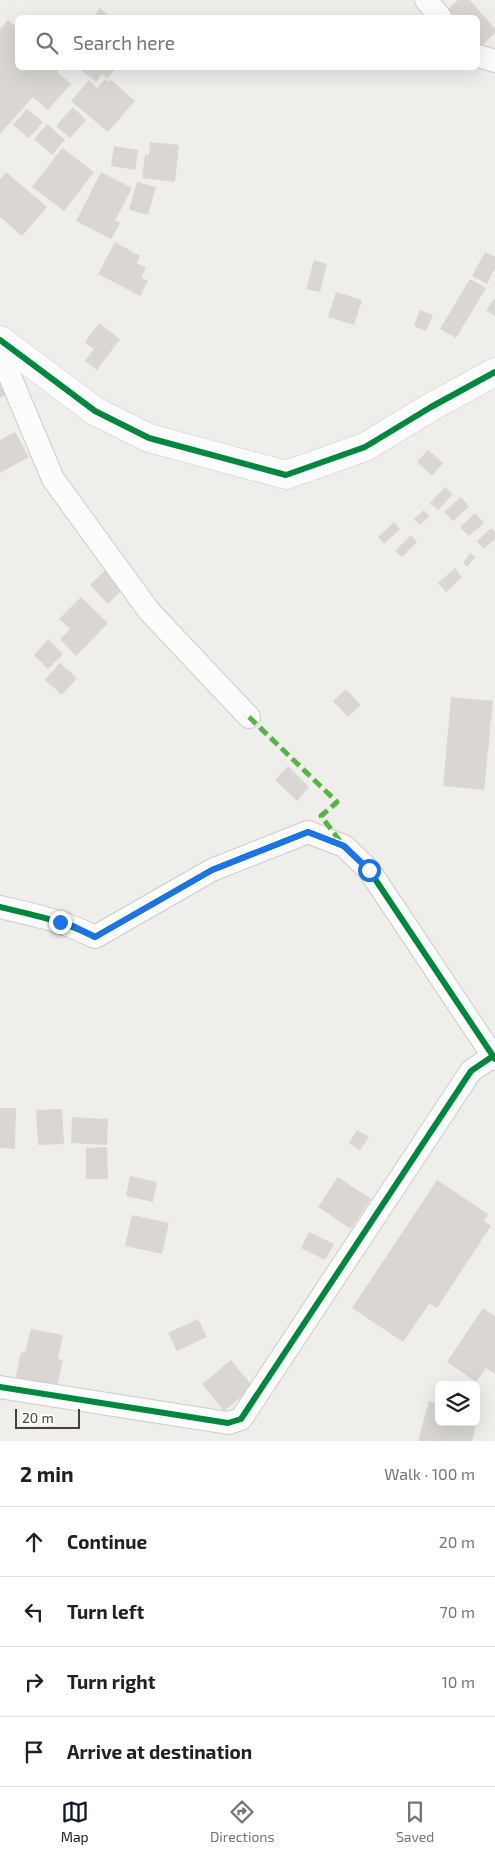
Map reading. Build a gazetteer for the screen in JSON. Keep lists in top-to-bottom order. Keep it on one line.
{"scale_bar":"20 m","page":{"search":"Search here","scale":"20 m","heading":["2 min","Walk · 100 m"],"list":[["Continue","20 m"],["Turn left","70 m"],["Turn right","10 m"],"Arrive at destination"],"nav":["Map","Directions","Saved"]}}
